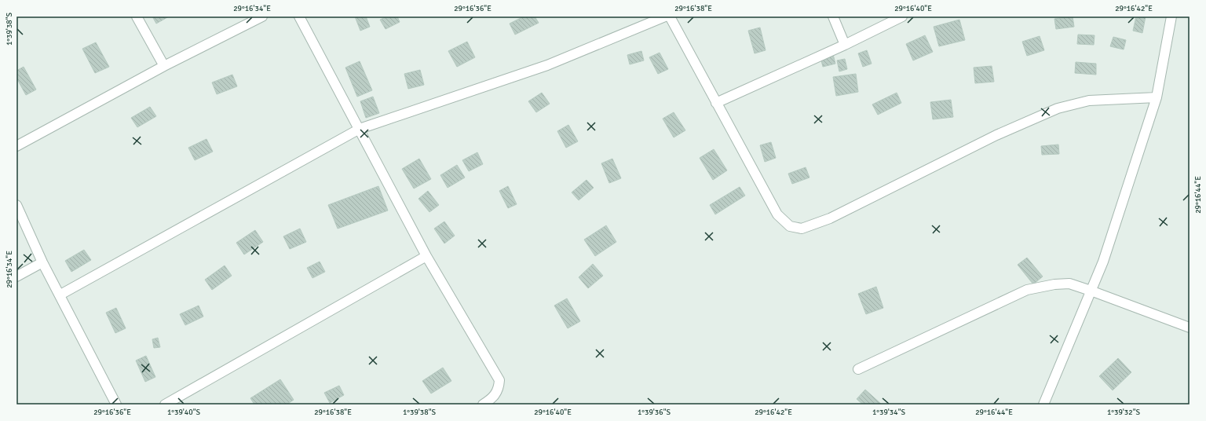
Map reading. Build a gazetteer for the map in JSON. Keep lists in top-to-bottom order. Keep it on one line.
{"coordinates":["29°16'34\"E","29°16'36\"E","29°16'38\"E","29°16'40\"E","29°16'42\"E","1°39'38\"S","29°16'44\"E","1°39'40\"S","1°39'36\"S","1°39'34\"S","1°39'32\"S"]}
